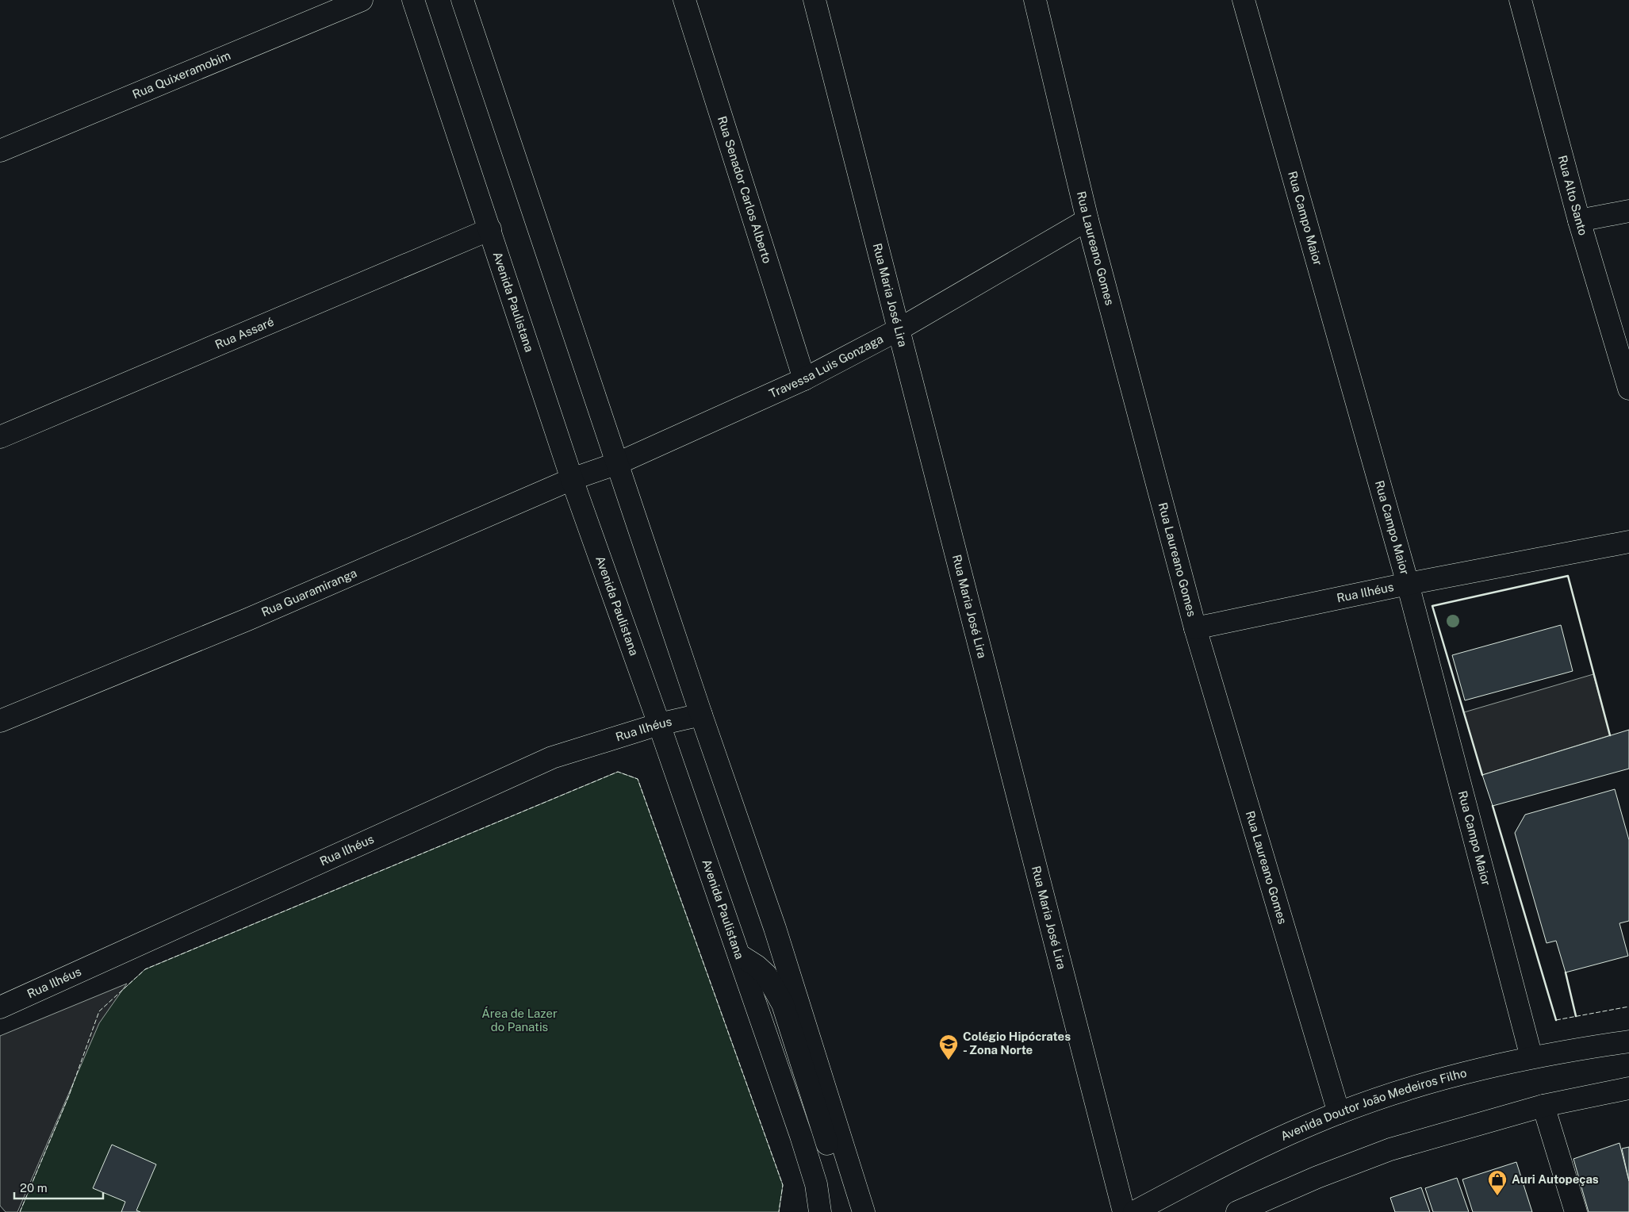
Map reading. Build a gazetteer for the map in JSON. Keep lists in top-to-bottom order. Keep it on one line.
{"streets":{"street":["Rua Quixeramobim","Rua Senador Carlos Alberto","Rua Alto Santo","Rua Campo Maior","Rua Laureano Gomes","Rua Maria José Lira","Avenida Paulistana","Rua Assaré","Travessa Luis Gonzaga","Rua Guaramiranga","Rua Ilhéus","Avenida Doutor João Medeiros Filho"]},"crossings":[["Rua Senador Carlos Alberto","Travessa Luis Gonzaga"],["Rua Campo Maior","Rua Ilhéus"],["Rua Campo Maior","Avenida Doutor João Medeiros Filho"],["Rua Laureano Gomes","Travessa Luis Gonzaga"],["Rua Laureano Gomes","Rua Ilhéus"],["Rua Laureano Gomes","Avenida Doutor João Medeiros Filho"],["Rua Maria José Lira","Travessa Luis Gonzaga"],["Avenida Paulistana","Rua Assaré"],["Avenida Paulistana","Rua Guaramiranga"],["Avenida Paulistana","Rua Ilhéus"],["Travessa Luis Gonzaga","Rua Guaramiranga"]],"parks":["Área de Lazer do Panatis"],"places":{"school or university":["Colégio Hipócrates - Zona Norte"],"shop":["Auri Autopeças"]},"scale_bar":"20 m"}
